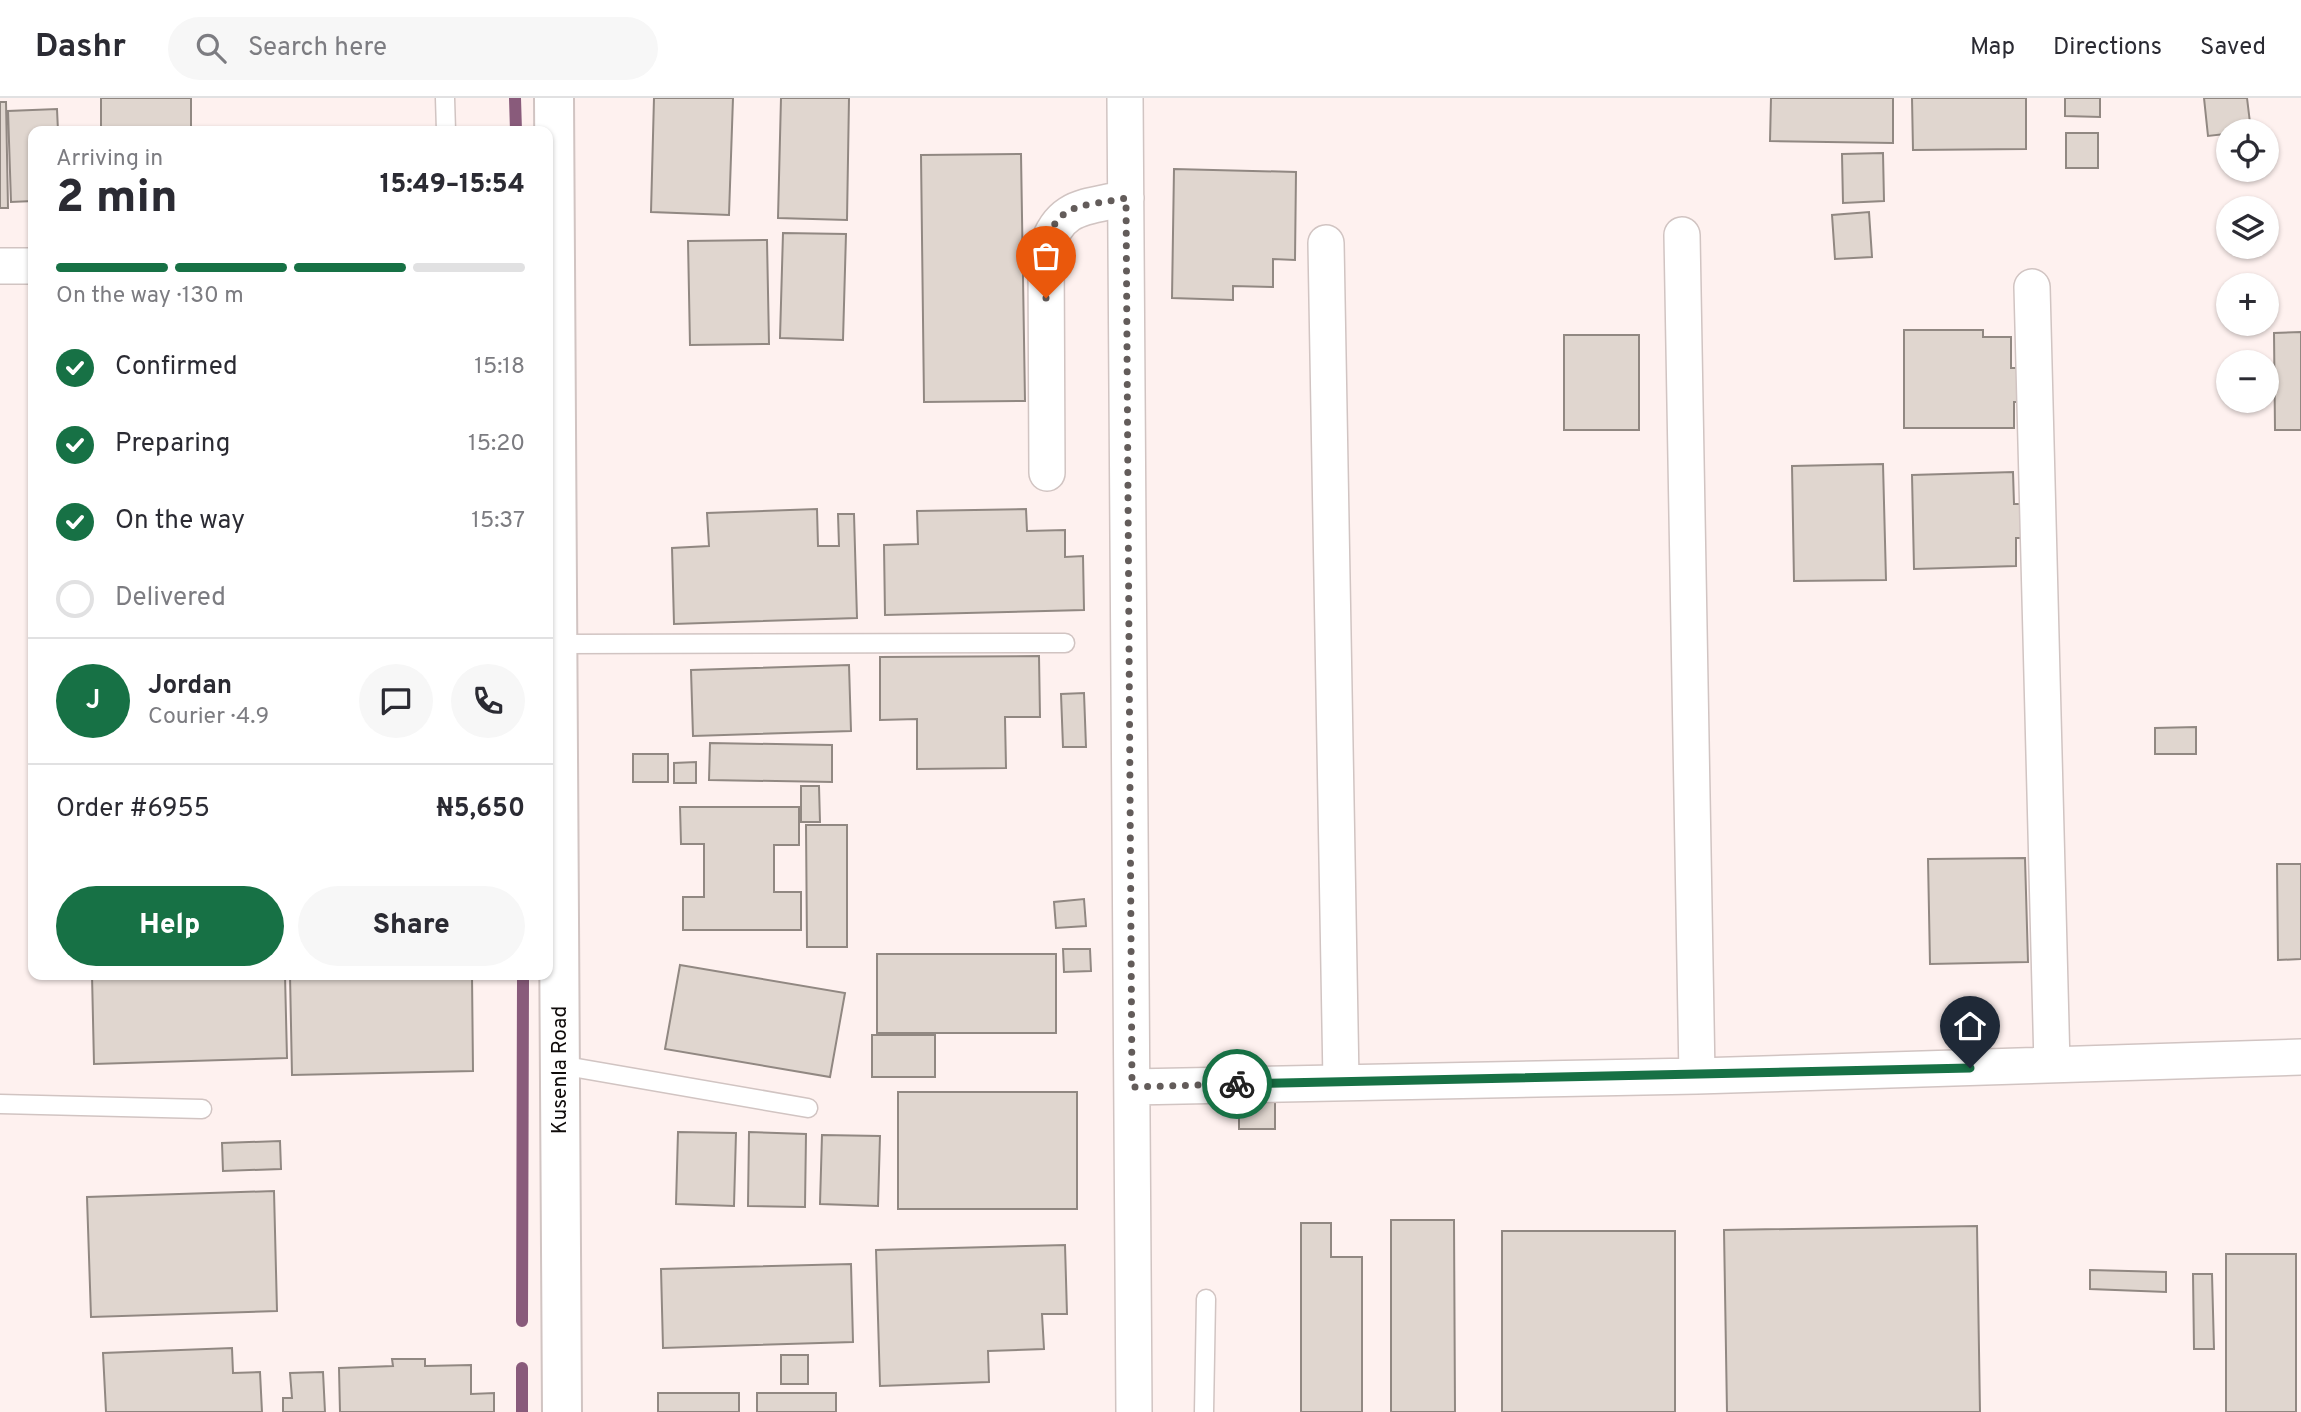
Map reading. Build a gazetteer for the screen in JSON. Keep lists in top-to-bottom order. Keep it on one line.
{"streets":{"main road":["Kusenla Road"]},"page":{"header":"Dashr","search":"Search here","nav":["Map","Directions","Saved"],"map_buttons":["+","−"],"heading":["2 min","Arriving in","15:49–15:54"],"panel":["Jordan","Courier · 4.9","Order #6955","₦5,650"],"bar":"On the way · 130 m","list":[["Confirmed","15:18"],["Preparing","15:20"],["On the way","15:37"],"Delivered"],"round":"J","buttons":["Help","Share"]}}
